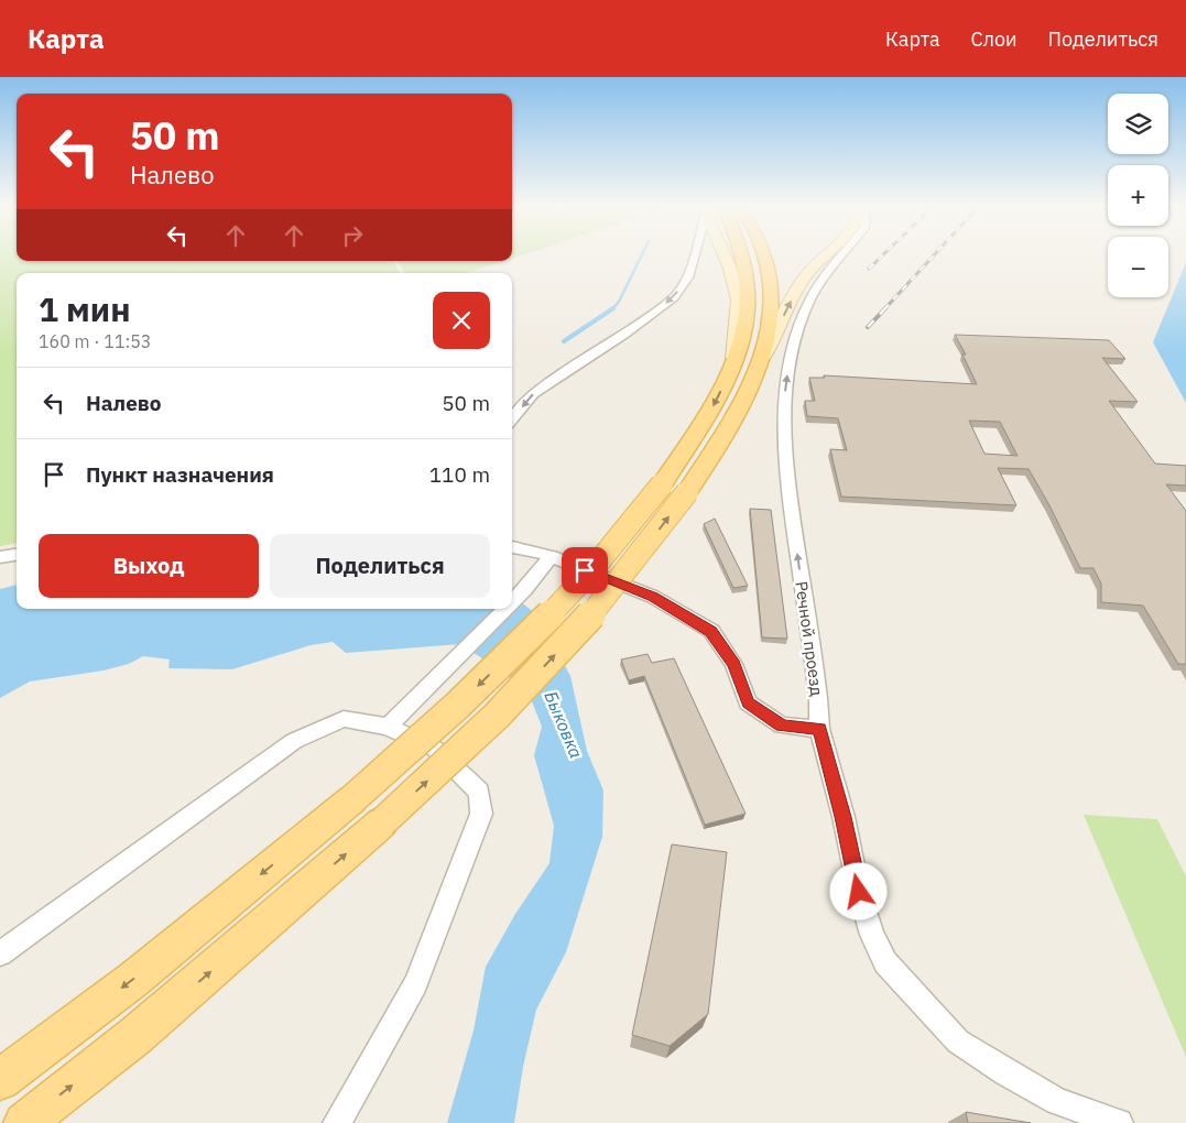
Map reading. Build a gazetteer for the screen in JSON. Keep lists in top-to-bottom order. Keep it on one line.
{"streets":{"street":["Речной проезд"]},"one_way":["Речной проезд"],"water":["Быковка"],"page":{"header":"Карта","nav":["Карта","Слои","Поделиться"],"map_buttons":["+","−"],"turn":["50 m","Налево"],"heading":["1 мин","160 m · 11:53"],"list":[{"name":"Налево","value":"50 m"},{"name":"Пункт назначения","value":"110 m"}],"buttons":["Выход","Поделиться"]}}
